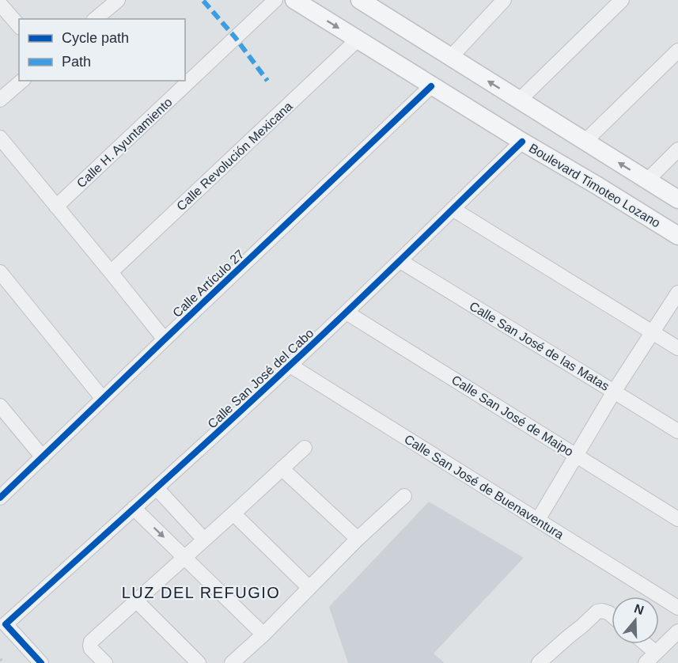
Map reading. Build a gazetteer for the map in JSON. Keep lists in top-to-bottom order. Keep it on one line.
{"streets":{"main road":["Boulevard Timoteo Lozano"],"street":["Calle H. Ayuntamiento","Calle Revolución Mexicana","Calle Artículo 27","Calle San José de las Matas","Calle San José del Cabo","Calle San José de Maipo","Calle San José de Buenaventura"]},"crossings":[["Calle Revolución Mexicana","Boulevard Timoteo Lozano"],["Boulevard Timoteo Lozano","Calle Artículo 27"],["Boulevard Timoteo Lozano","Calle San José del Cabo"],["Calle San José de las Matas","Calle San José del Cabo"],["Calle San José del Cabo","Calle San José de Maipo"],["Calle San José del Cabo","Calle San José de Buenaventura"]],"districts":["LUZ DEL REFUGIO"],"legend":["Cycle path","Path"],"north":"top"}
